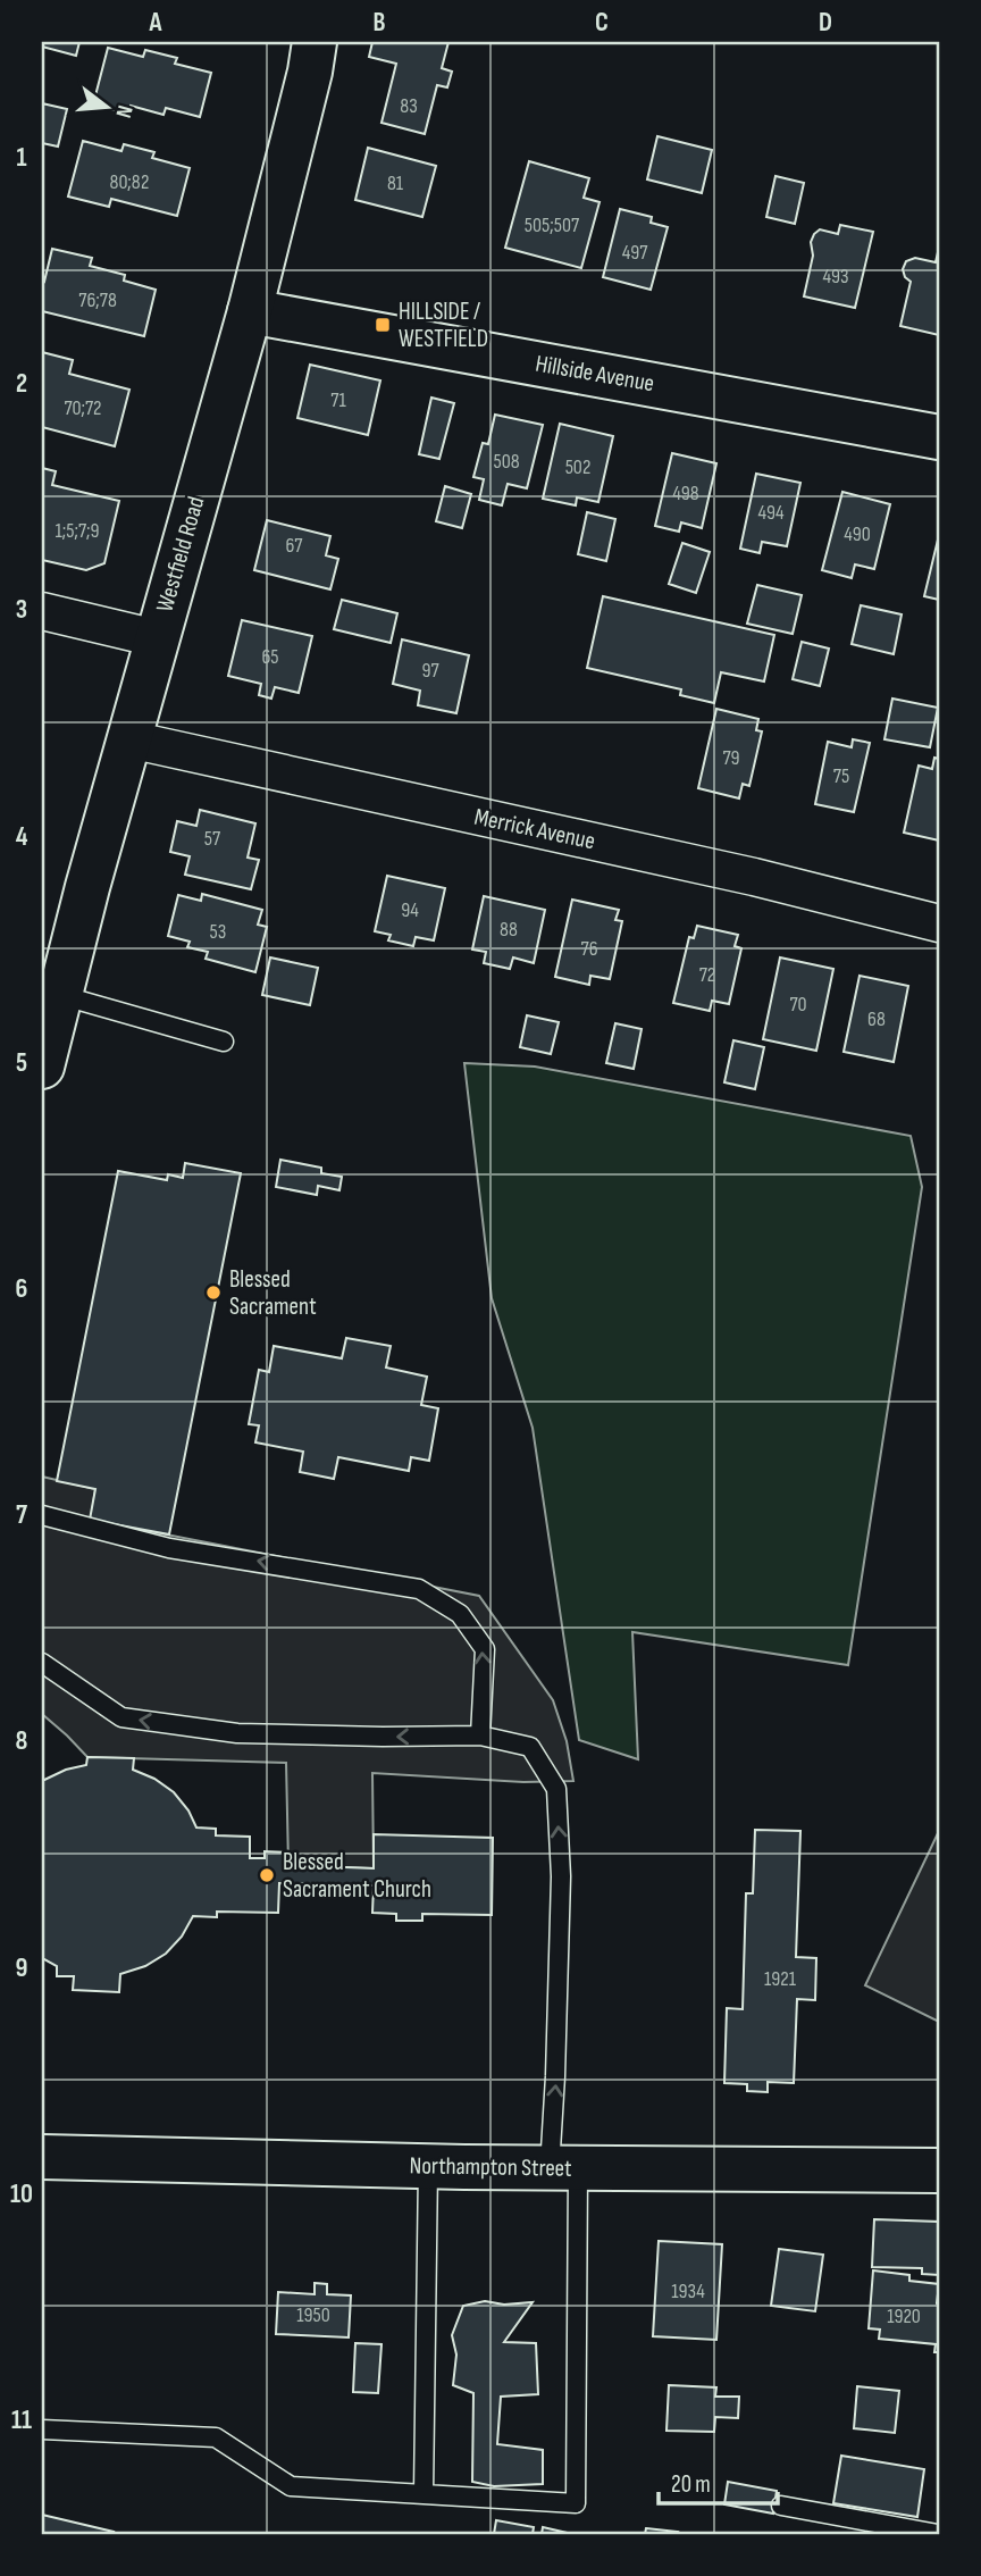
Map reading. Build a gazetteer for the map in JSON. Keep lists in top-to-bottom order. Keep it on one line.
{"streets":{"main road":["Hillside Avenue","Westfield Road","Northampton Street"],"street":["Merrick Avenue"]},"crossings":[["Hillside Avenue","Westfield Road"],["Westfield Road","Merrick Avenue"]],"places":{"transit":["HILLSIDE / WESTFIELD"],"other":["Blessed Sacrament","Blessed Sacrament Church"]},"house_numbers":["83","80;82","81","505;507","497","493","76;78","71","70;72","508","502","498","494","1;5;7;9","490","67","65","97","79","75","57","94","88","53","76","72","70","68","1921","1934","1950","1920"],"scale_bar":"20 m","north":"right","grid":{"columns":["A","B","C","D"],"rows":["1","2","3","4","5","6","7","8","9","10","11"]}}
